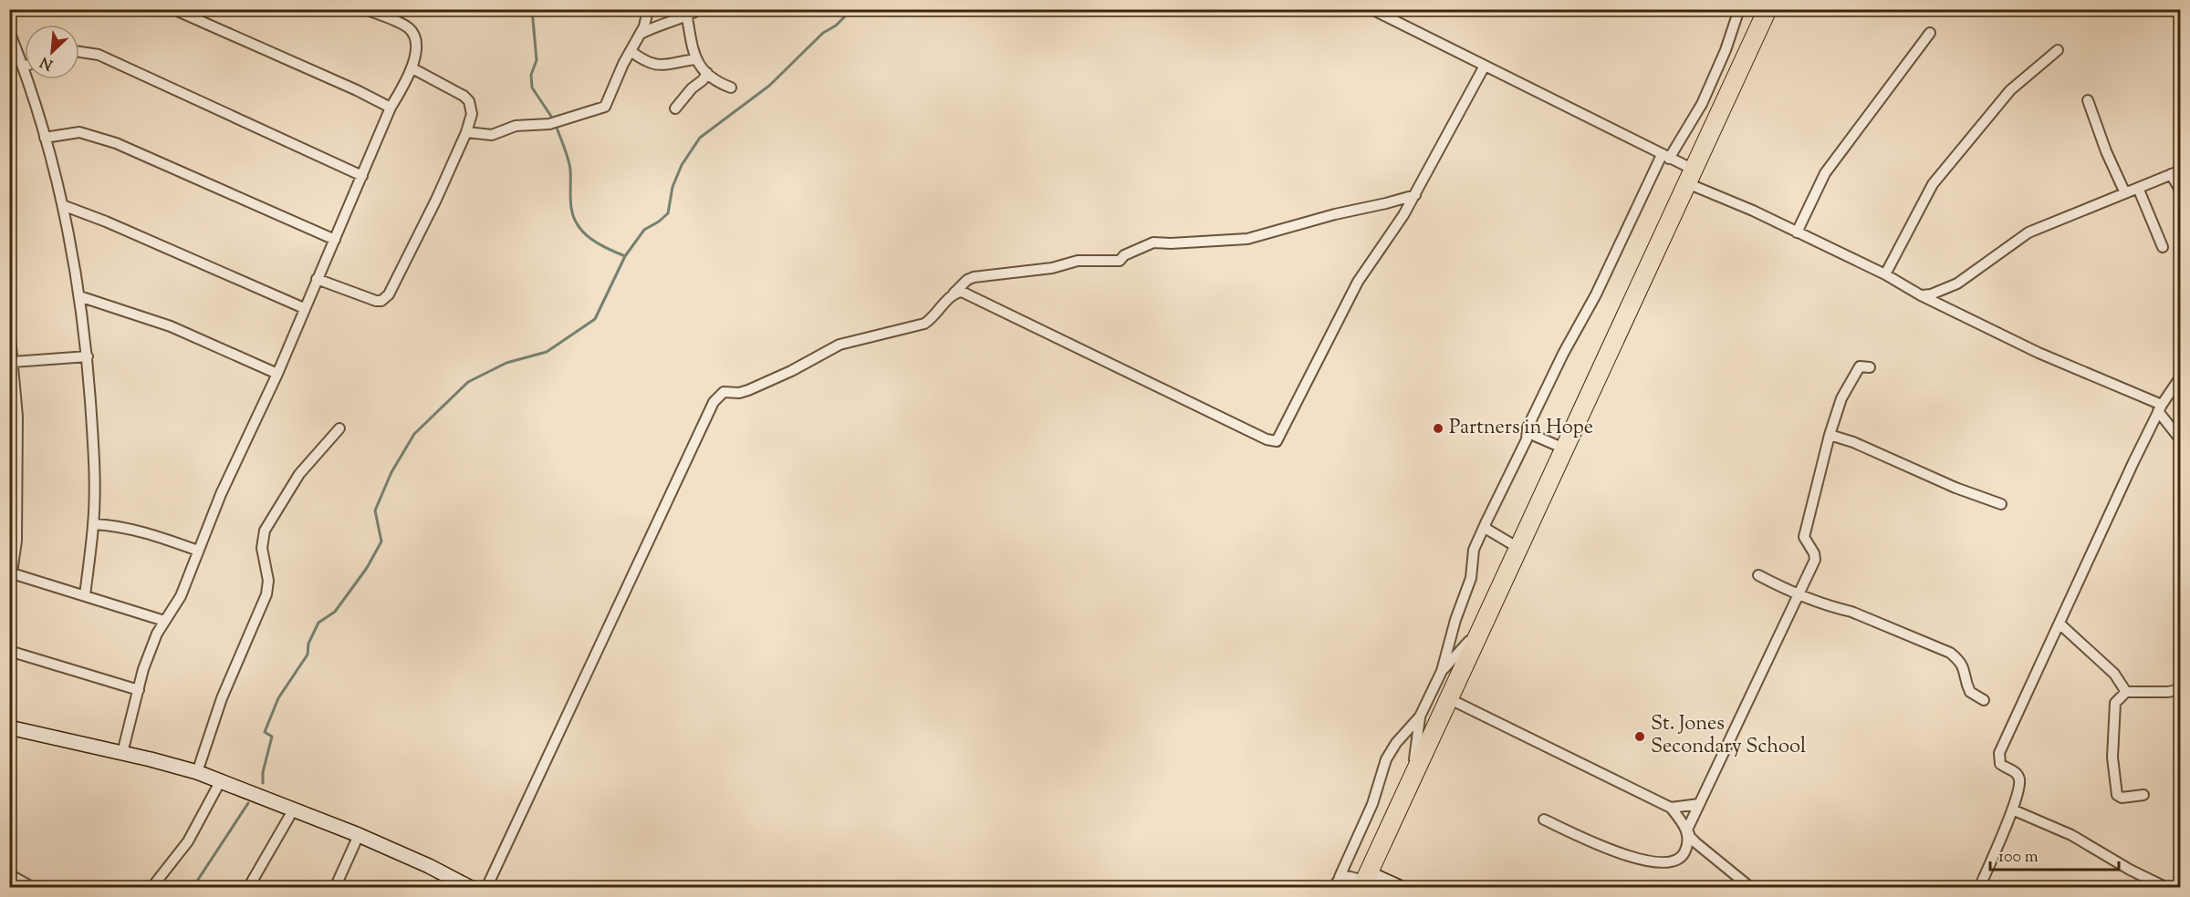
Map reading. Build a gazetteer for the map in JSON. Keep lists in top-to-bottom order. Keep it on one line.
{"places":["Partners in Hope","St. Jones Secondary School"],"scale_bar":"100 m","north":"bottom left"}
